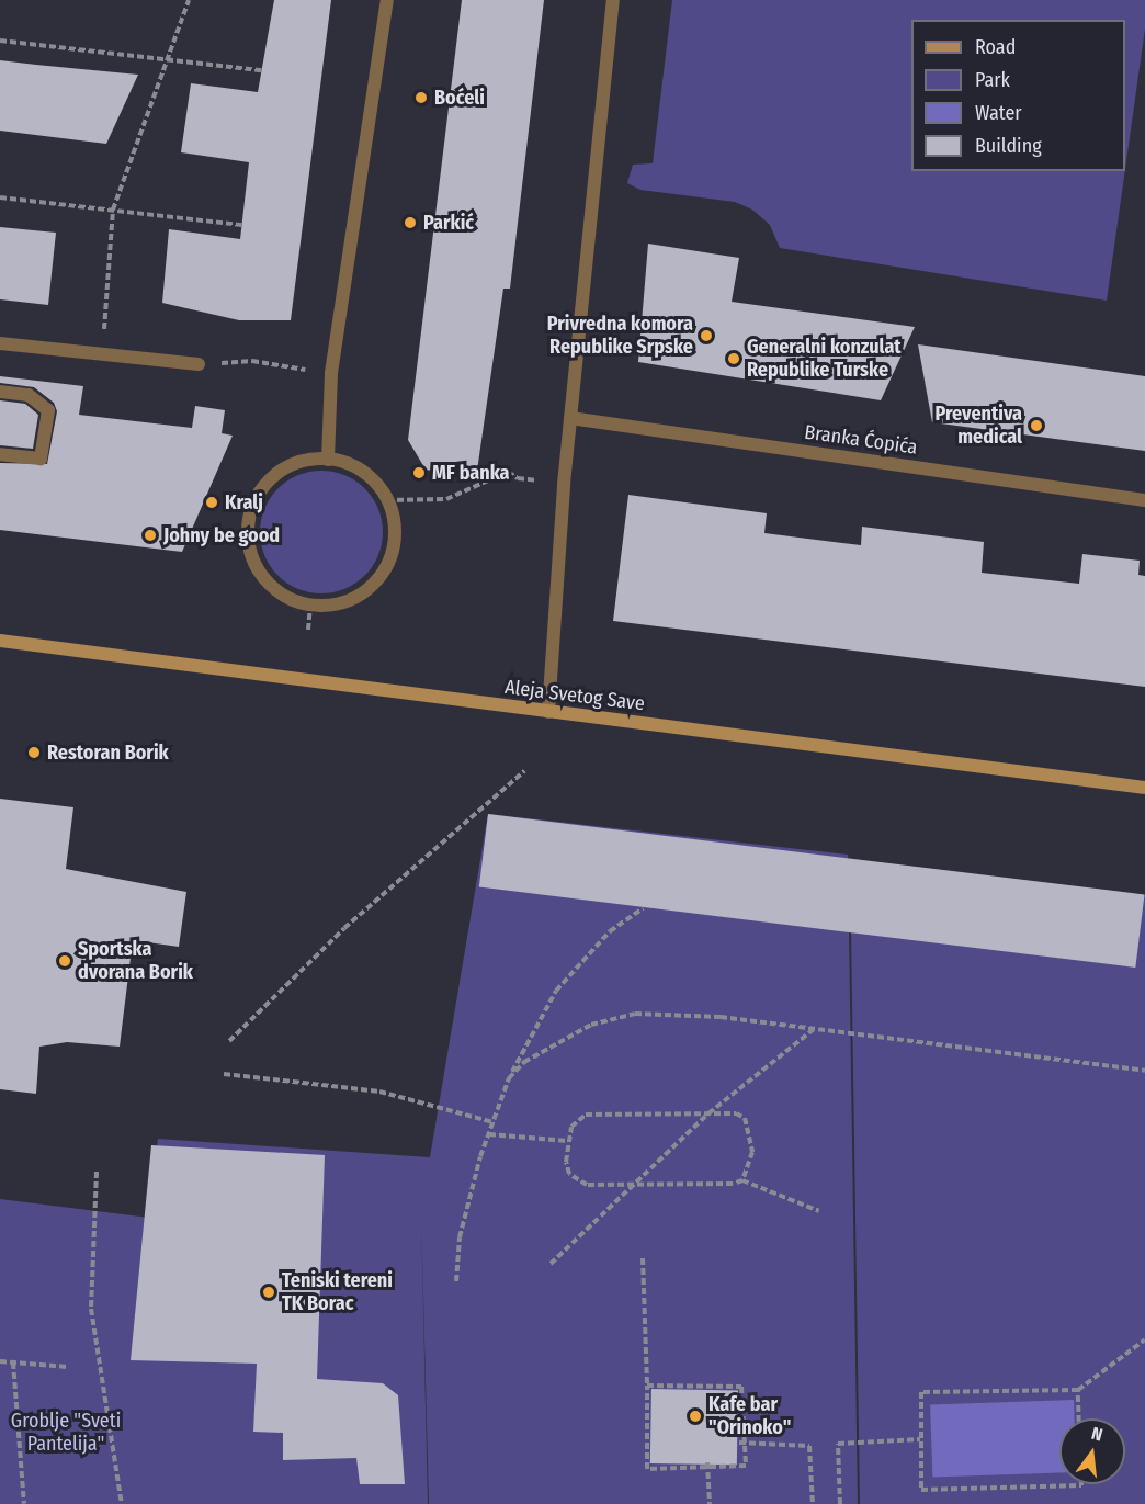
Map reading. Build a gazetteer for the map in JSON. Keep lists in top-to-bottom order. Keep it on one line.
{"streets":{"main road":["Aleja Svetog Save"],"street":["Branka Ćopića"]},"parks":["Groblje \"Sveti Pantelija\""],"places":["Boćeli","Parkić","Privredna komora Republike Srpske","Generalni konzulat Republike Turske","Preventiva medical","MF banka","Kralj","Johny be good","Restoran Borik","Sportska dvorana Borik","Teniski tereni TK Borac","Kafe bar \"Orinoko\""],"legend":["Road","Park","Water","Building"],"north":"top"}
